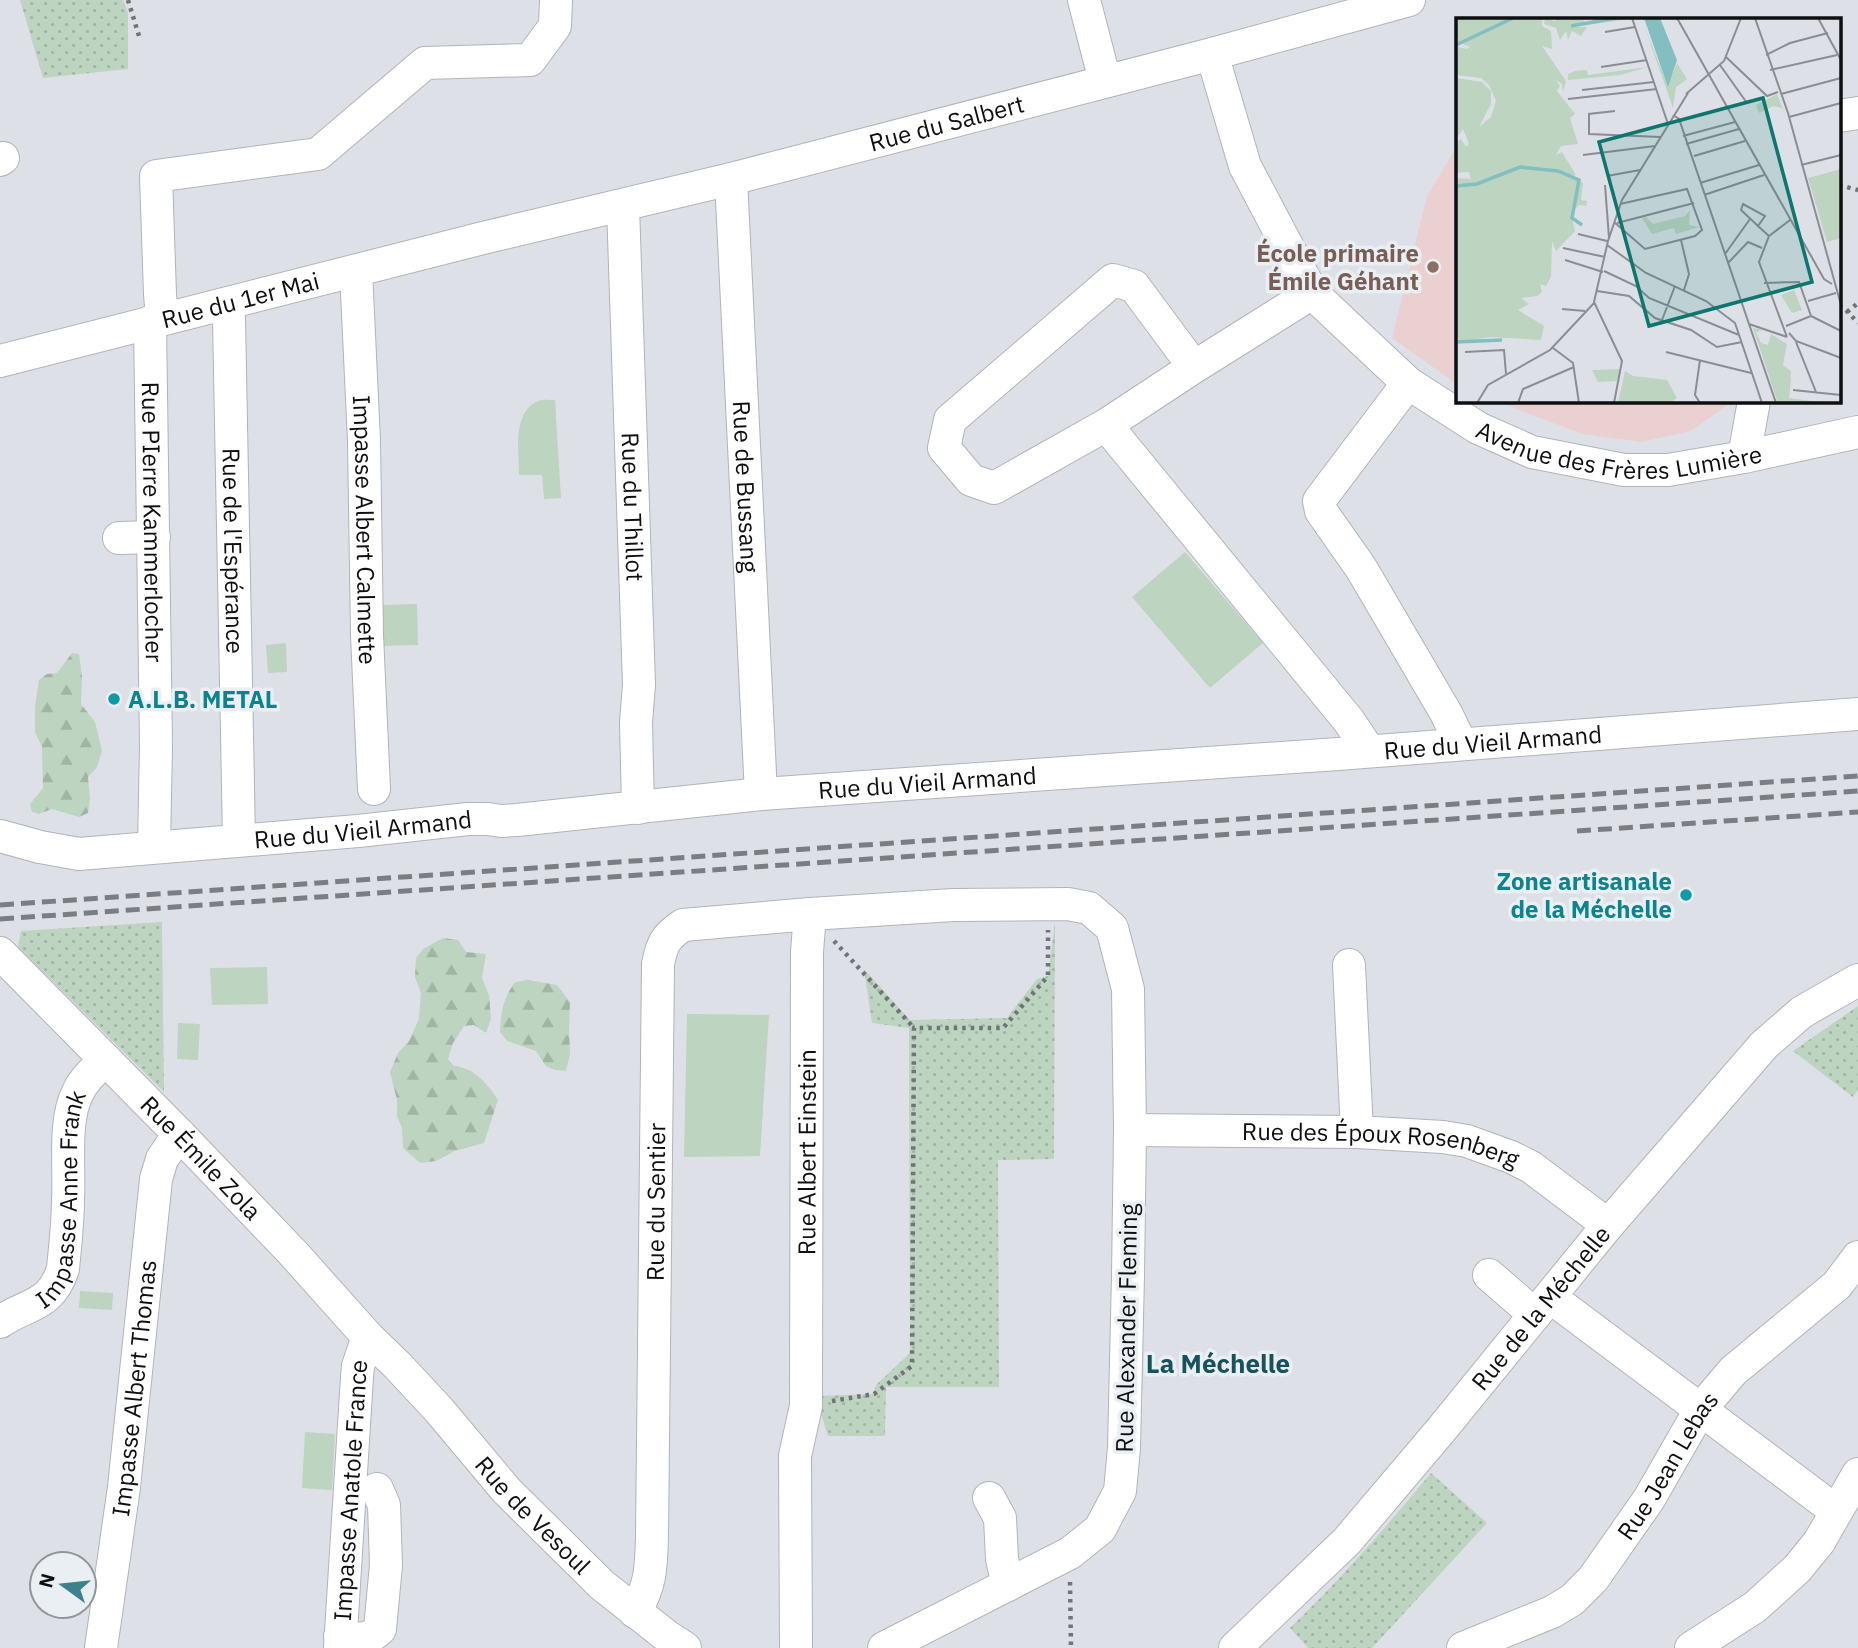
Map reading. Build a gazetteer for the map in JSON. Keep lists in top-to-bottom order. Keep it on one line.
{"streets":{"street":["Rue du Salbert","Rue du 1er Mai","Avenue des Frères Lumière","Rue de Bussang","Rue du Thillot","Rue PIerre Kammerlocher","Impasse Albert Calmette","Rue de l'Espérance","Rue du Vieil Armand","Rue des Époux Rosenberg","Rue Albert Einstein","Rue Émile Zola","Impasse Anne Frank","Rue du Sentier","Rue de la Méchelle","Rue Alexander Fleming","Impasse Albert Thomas","Rue Jean Lebas","Impasse Anatole France","Rue de Vesoul"]},"crossings":[["Rue du Salbert","Rue du 1er Mai"],["Rue du Salbert","Avenue des Frères Lumière"],["Rue du Salbert","Rue de Bussang"],["Rue du Salbert","Rue du Thillot"],["Rue du 1er Mai","Rue PIerre Kammerlocher"],["Rue du 1er Mai","Impasse Albert Calmette"],["Rue du 1er Mai","Rue de l'Espérance"],["Rue de Bussang","Rue du Vieil Armand"],["Rue du Thillot","Rue du Vieil Armand"],["Rue PIerre Kammerlocher","Rue du Vieil Armand"],["Rue de l'Espérance","Rue du Vieil Armand"],["Rue des Époux Rosenberg","Rue de la Méchelle"],["Rue des Époux Rosenberg","Rue Alexander Fleming"],["Rue Albert Einstein","Rue du Sentier"],["Rue Émile Zola","Impasse Anne Frank"],["Rue Émile Zola","Impasse Albert Thomas"],["Rue Émile Zola","Impasse Anatole France"],["Rue Émile Zola","Rue de Vesoul"],["Rue du Sentier","Rue de Vesoul"]],"districts":["La Méchelle"],"places":["École primaire Émile Géhant","A.L.B. METAL","Zone artisanale de la Méchelle"],"north":"left"}
